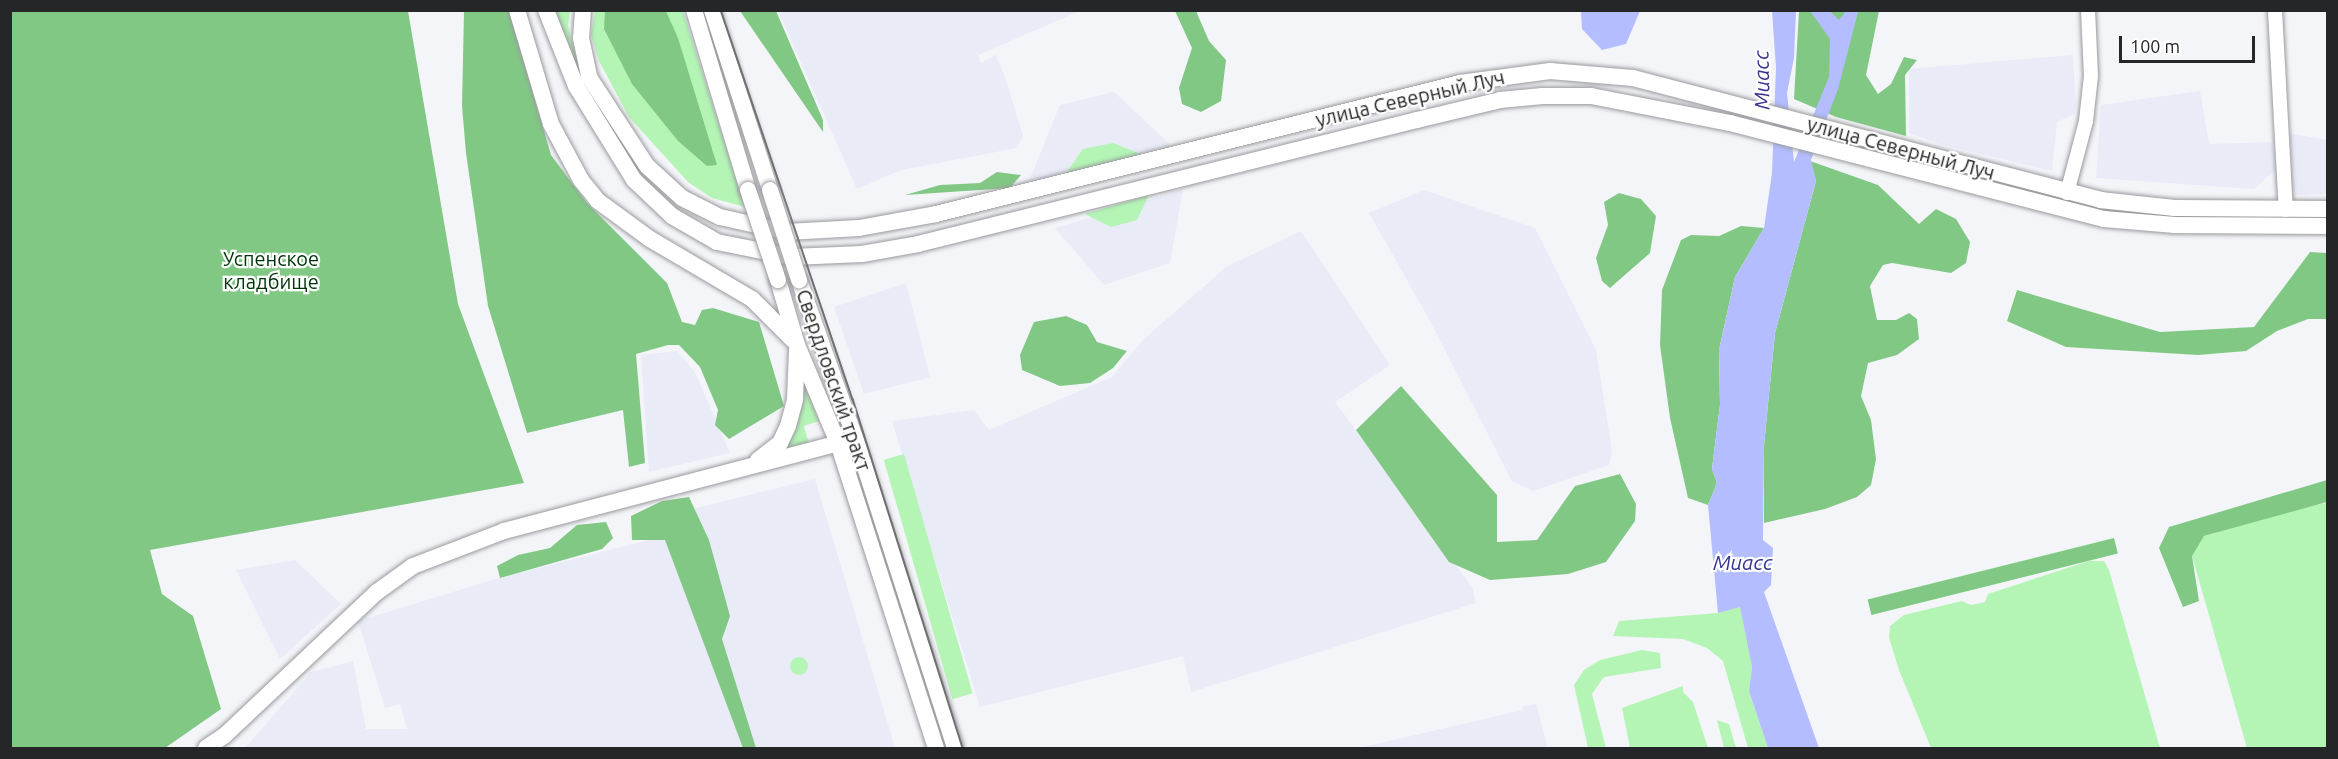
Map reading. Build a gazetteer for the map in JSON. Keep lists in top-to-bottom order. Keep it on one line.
{"streets":{"main road":["улица Северный Луч","Свердловский тракт"]},"water":["Миасс"],"parks":["Успенское кладбище"],"scale_bar":"100 m"}
